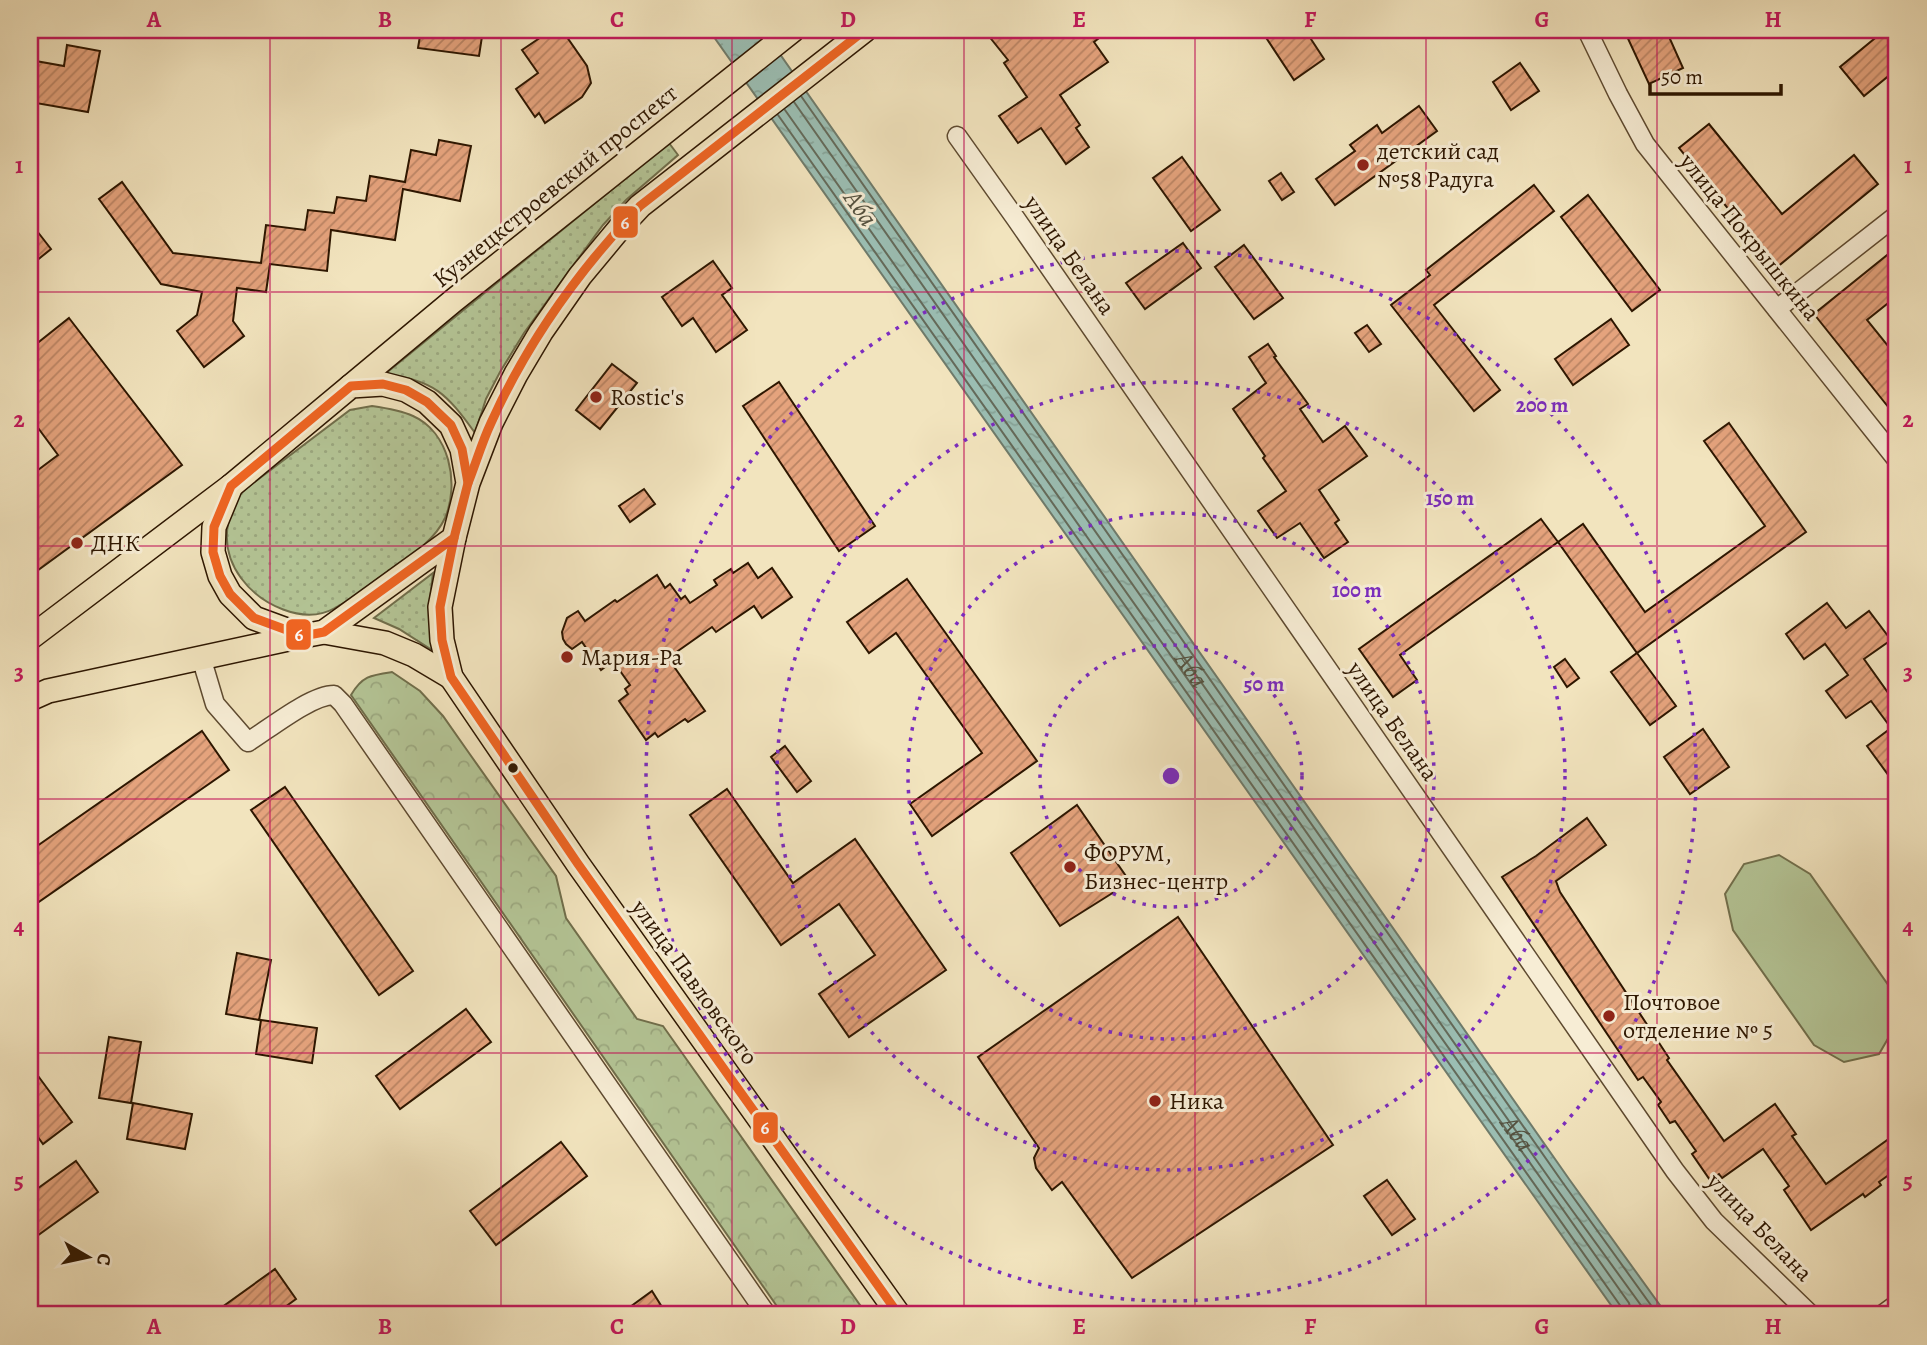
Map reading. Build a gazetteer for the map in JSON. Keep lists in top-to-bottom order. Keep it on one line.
{"streets":{"main road":["Кузнецкстроевский проспект","улица Павловского"],"street":["улица Покрышкина","улица Белана"]},"crossings":[["Кузнецкстроевский проспект","улица Павловского"]],"water":["Аба"],"places":["детский сад №58 Радуга","Rostic's","ДНК","Мария-Ра","ФОРУМ, Бизнес-центр","Почтовое отделение № 5","Ника"],"lines":["transit line 6"],"scale_bar":"50 m","north":"right","grid":{"columns":["A","B","C","D","E","F","G","H"],"rows":["1","2","3","4","5"]},"rings":["200 m","150 m","100 m","50 m"]}
